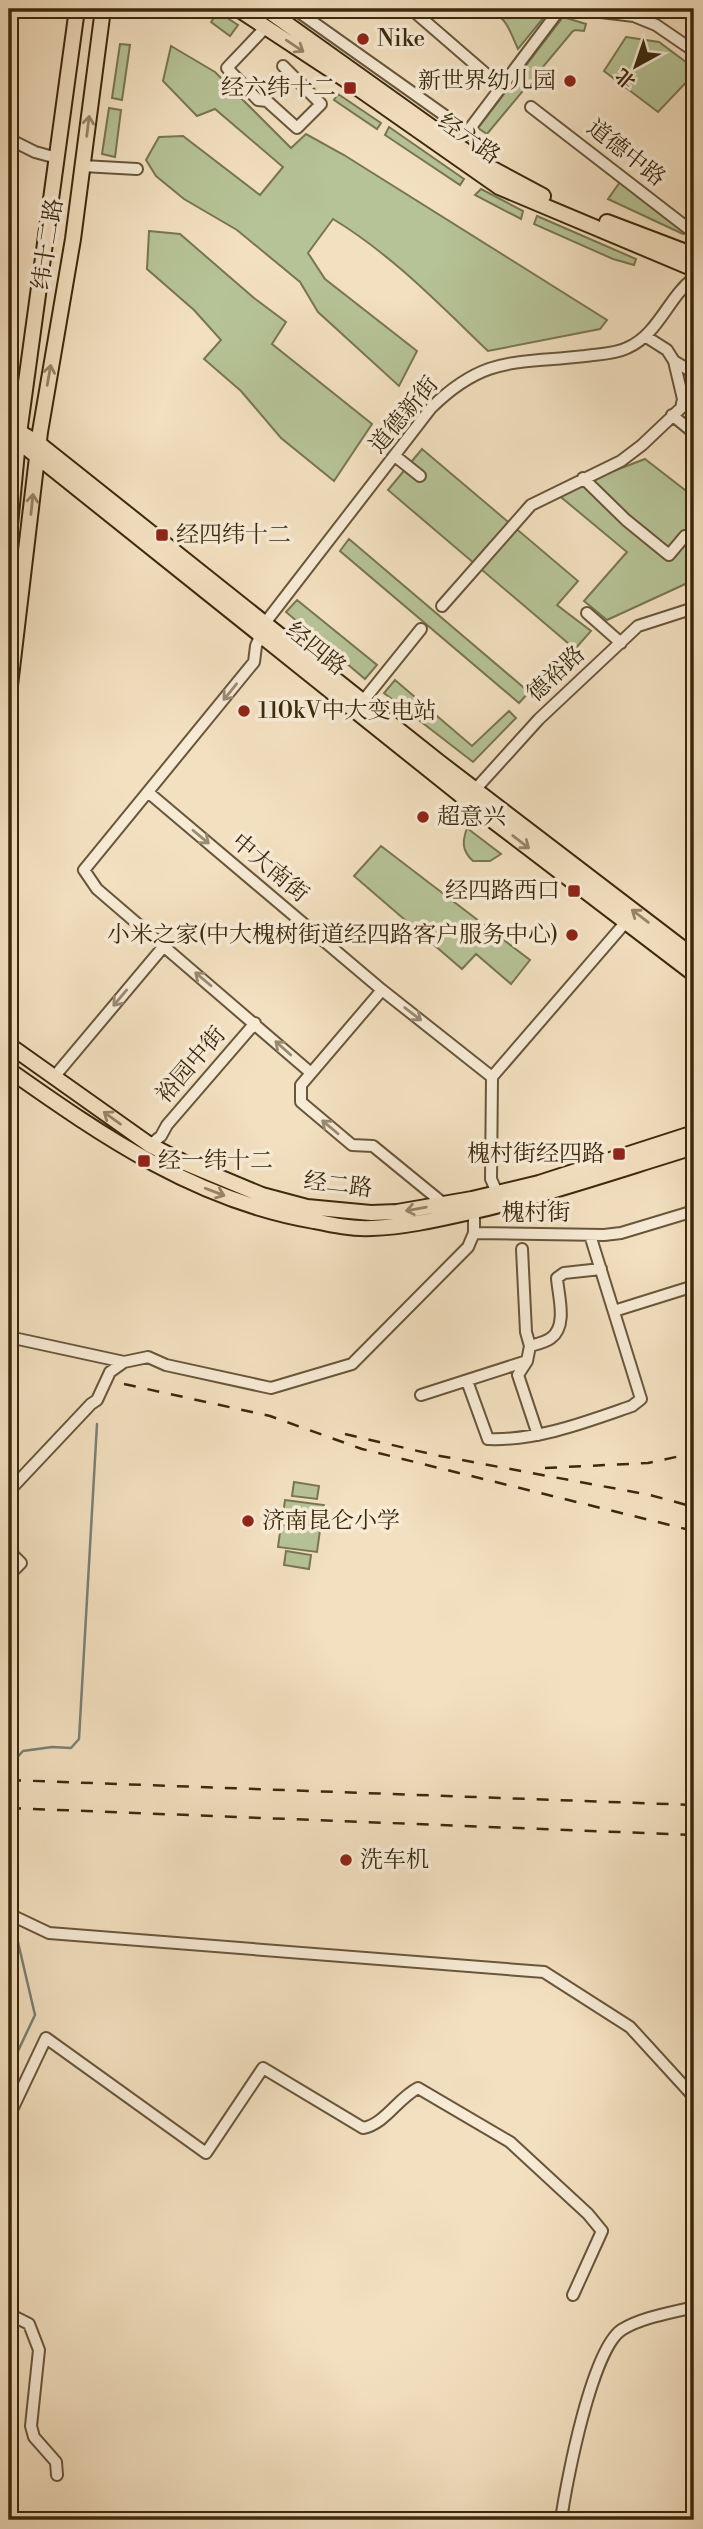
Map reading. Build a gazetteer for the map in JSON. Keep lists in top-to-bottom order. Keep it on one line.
{"streets":{"main road":["经六路","纬十二路","经四路","经二路"],"street":["道德中路","道德新街","德裕路","中大南街","裕园中街","槐村街"]},"crossings":[["纬十二路","经四路"],["道德新街","经四路"],["经四路","德裕路"],["裕园中街","经二路"],["经二路","槐村街"]],"one_way":["中大南街"],"places":{"other":["Nike","新世界幼儿园","110kV中大变电站","超意兴","小米之家(中大槐树街道经四路客户服务中心)","济南昆仑小学","洗车机"],"transit":["经六纬十二","经四纬十二","经四路西口","槐村街经四路","经一纬十二"]},"north":"bottom left"}
